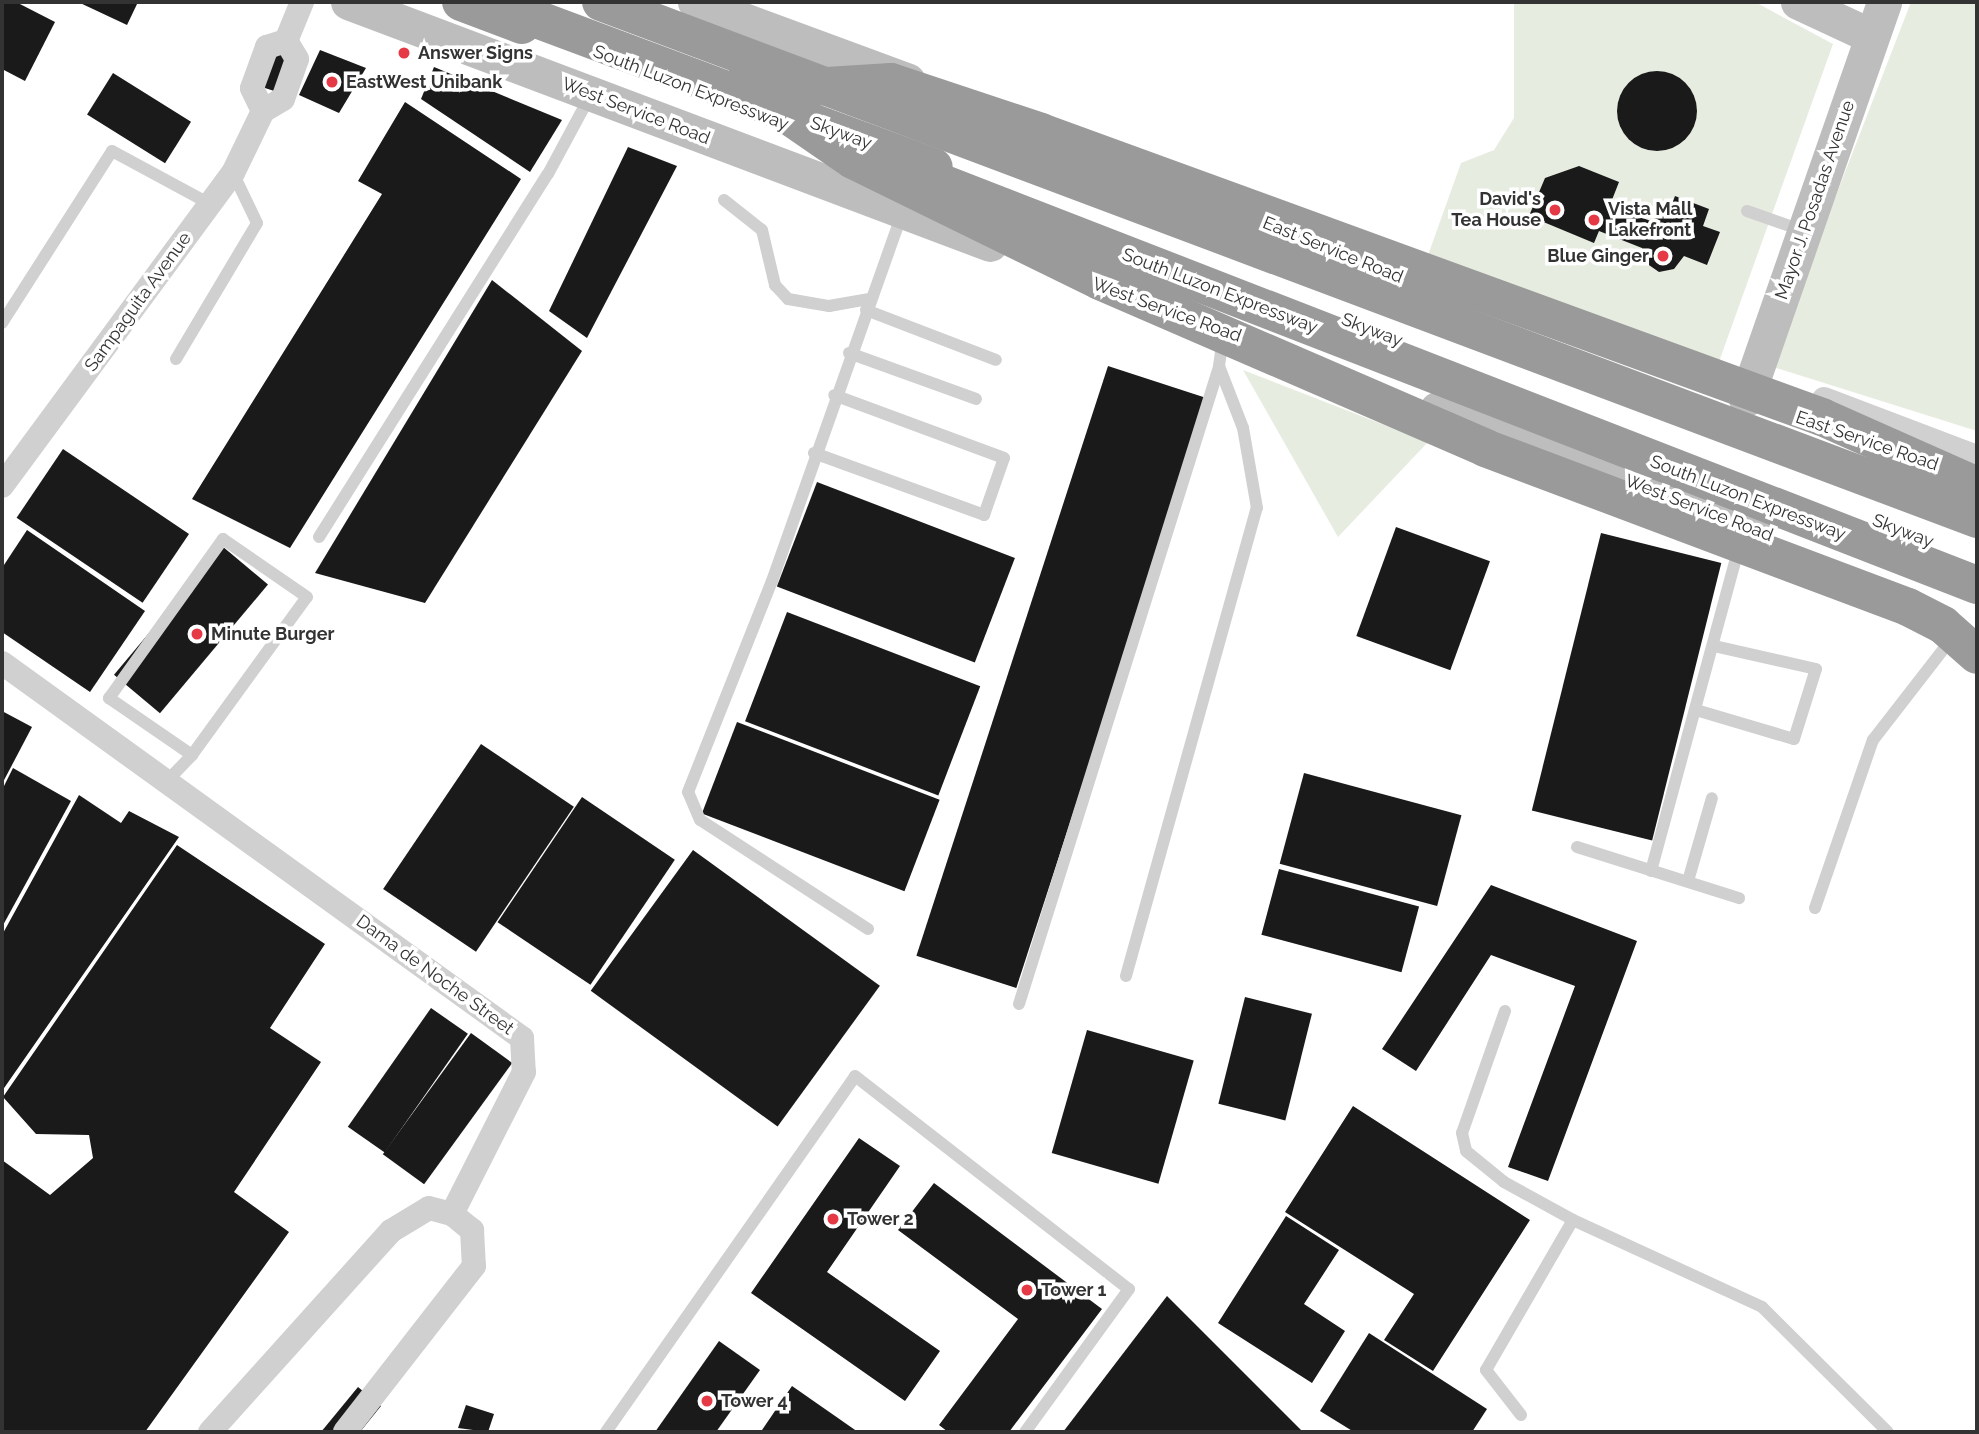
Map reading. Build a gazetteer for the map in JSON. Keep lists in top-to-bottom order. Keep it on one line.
{"streets":{"highway":["South Luzon Expressway","Skyway"],"main road":["West Service Road","Mayor J. Posadas Avenue","East Service Road"],"street":["Sampaguita Avenue","Dama de Noche Street"]},"crossings":[["South Luzon Expressway","East Service Road"],["Mayor J. Posadas Avenue","East Service Road"]],"places":["Answer Signs","EastWest Unibank","David's Tea House","Vista Mall Lakefront","Blue Ginger","Minute Burger","Tower 2","Tower 1","Tower 4"]}
